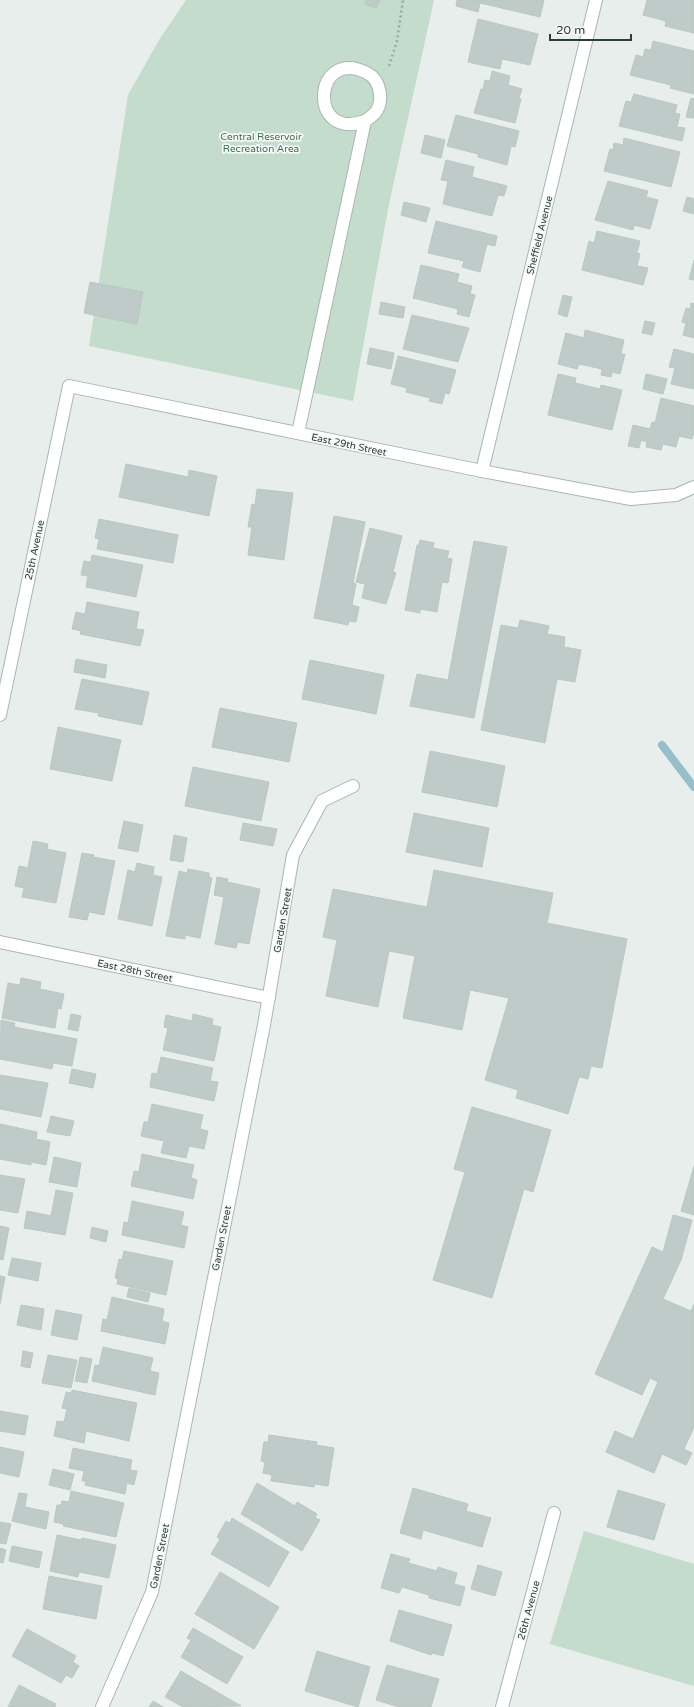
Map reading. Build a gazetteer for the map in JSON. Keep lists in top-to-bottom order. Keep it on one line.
{"streets":{"street":["Sheffield Avenue","East 29th Street","25th Avenue","Garden Street","East 28th Street","26th Avenue"]},"crossings":[["Sheffield Avenue","East 29th Street"],["East 29th Street","25th Avenue"],["Garden Street","East 28th Street"]],"parks":["Central Reservoir Recreation Area"],"scale_bar":"20 m"}
